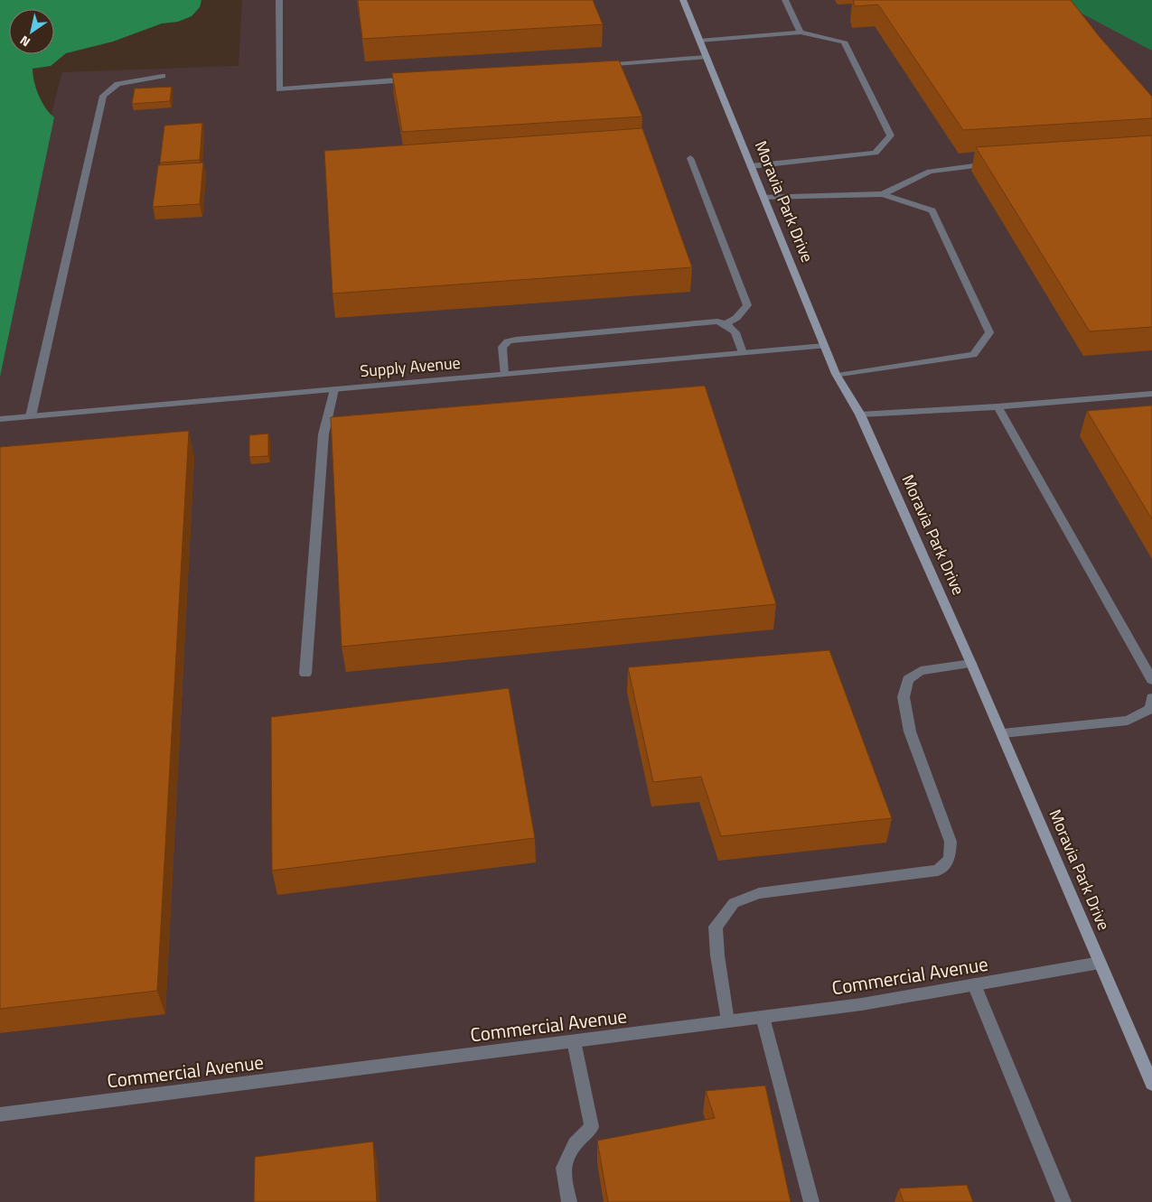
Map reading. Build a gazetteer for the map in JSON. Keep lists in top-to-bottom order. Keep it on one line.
{"streets":{"main road":["Moravia Park Drive"],"street":["Supply Avenue","Commercial Avenue"]},"crossings":[["Moravia Park Drive","Supply Avenue"],["Moravia Park Drive","Commercial Avenue"]],"north":"bottom left"}
